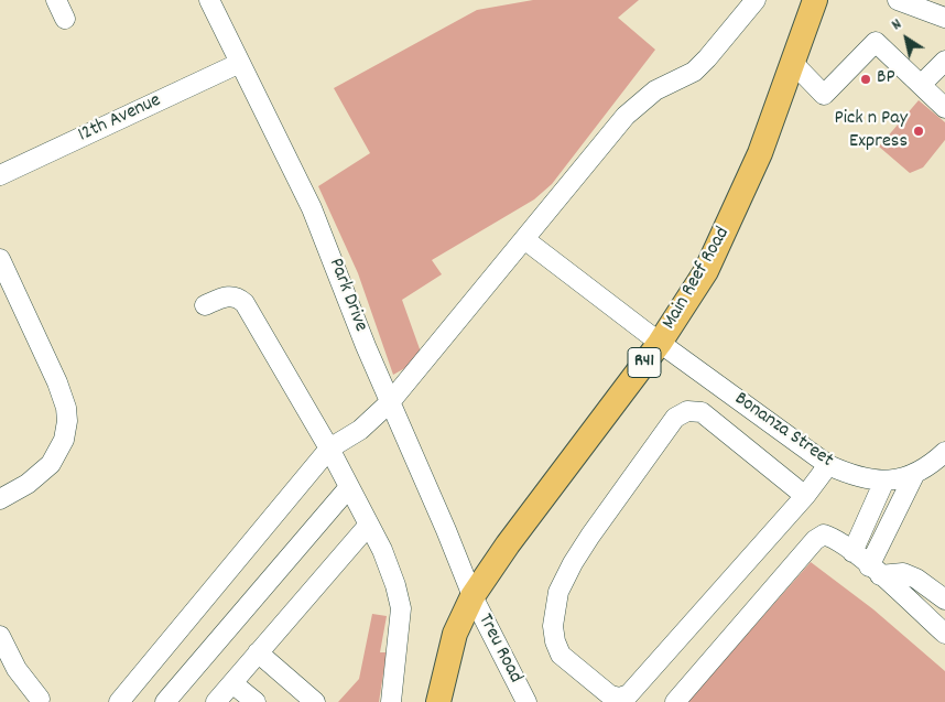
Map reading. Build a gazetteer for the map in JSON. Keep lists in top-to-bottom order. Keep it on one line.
{"streets":{"main road":["Main Reef Road","R41"],"street":["12th Avenue","Park Drive","Bonanza Street","Treu Road"]},"crossings":[["12th Avenue","Park Drive"],["Main Reef Road","Park Drive"],["Main Reef Road","Bonanza Street"],["Main Reef Road","Treu Road"],["Park Drive","Treu Road"]],"places":["BP","Pick n Pay Express"],"north":"top left"}
